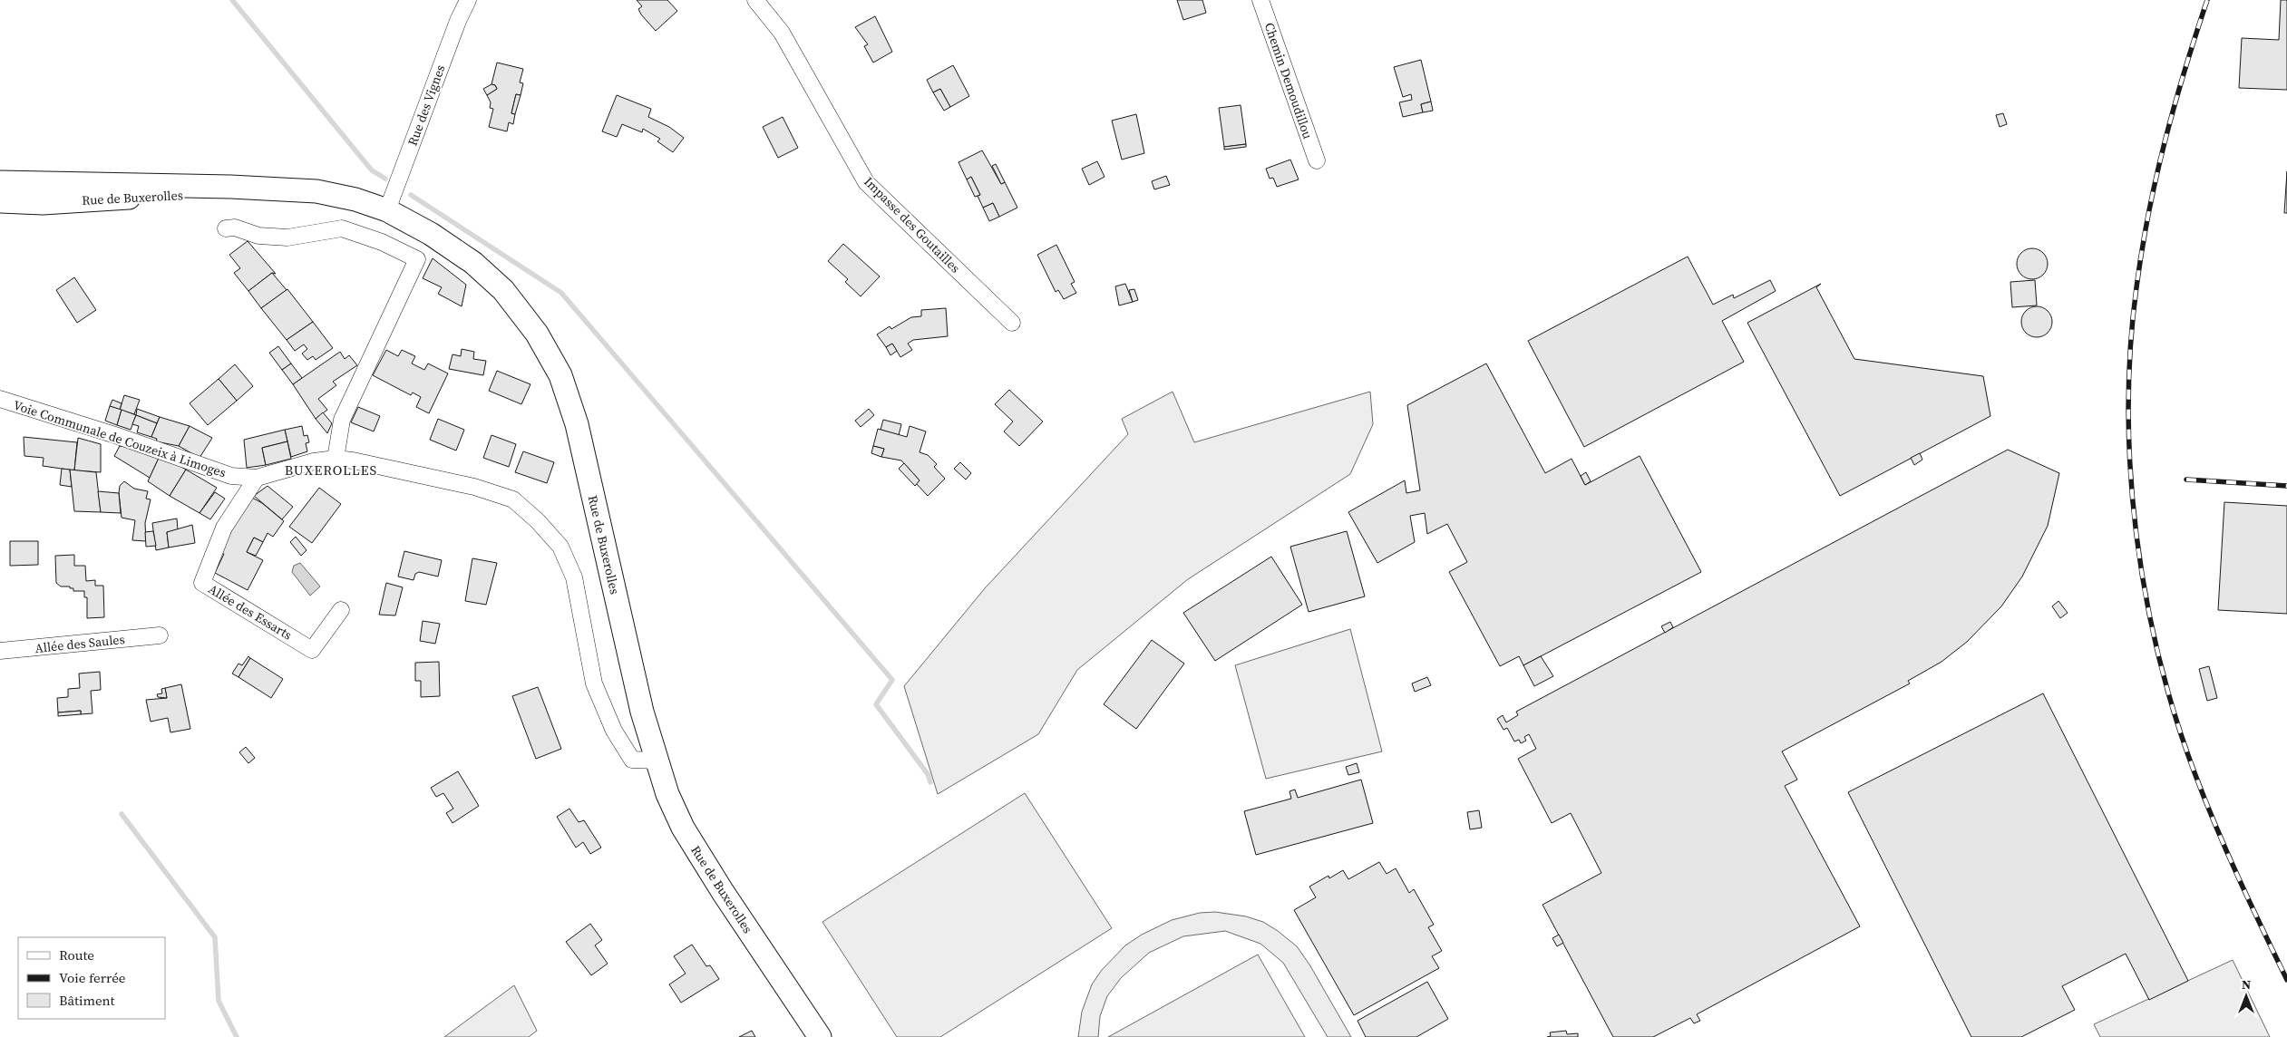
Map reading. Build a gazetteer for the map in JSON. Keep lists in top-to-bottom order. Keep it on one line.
{"streets":{"street":["Chemin Demoudillou","Rue des Vignes","Rue de Buxerolles","Impasse des Goutailles","Voie Communale de Couzeix à Limoges","Allée des Essarts","Allée des Saules"]},"crossings":[["Rue des Vignes","Rue de Buxerolles"],["Rue de Buxerolles","Voie Communale de Couzeix à Limoges"],["Voie Communale de Couzeix à Limoges","Allée des Essarts"]],"districts":["BUXEROLLES"],"legend":["Route","Voie ferrée","Bâtiment"],"north":"top"}
